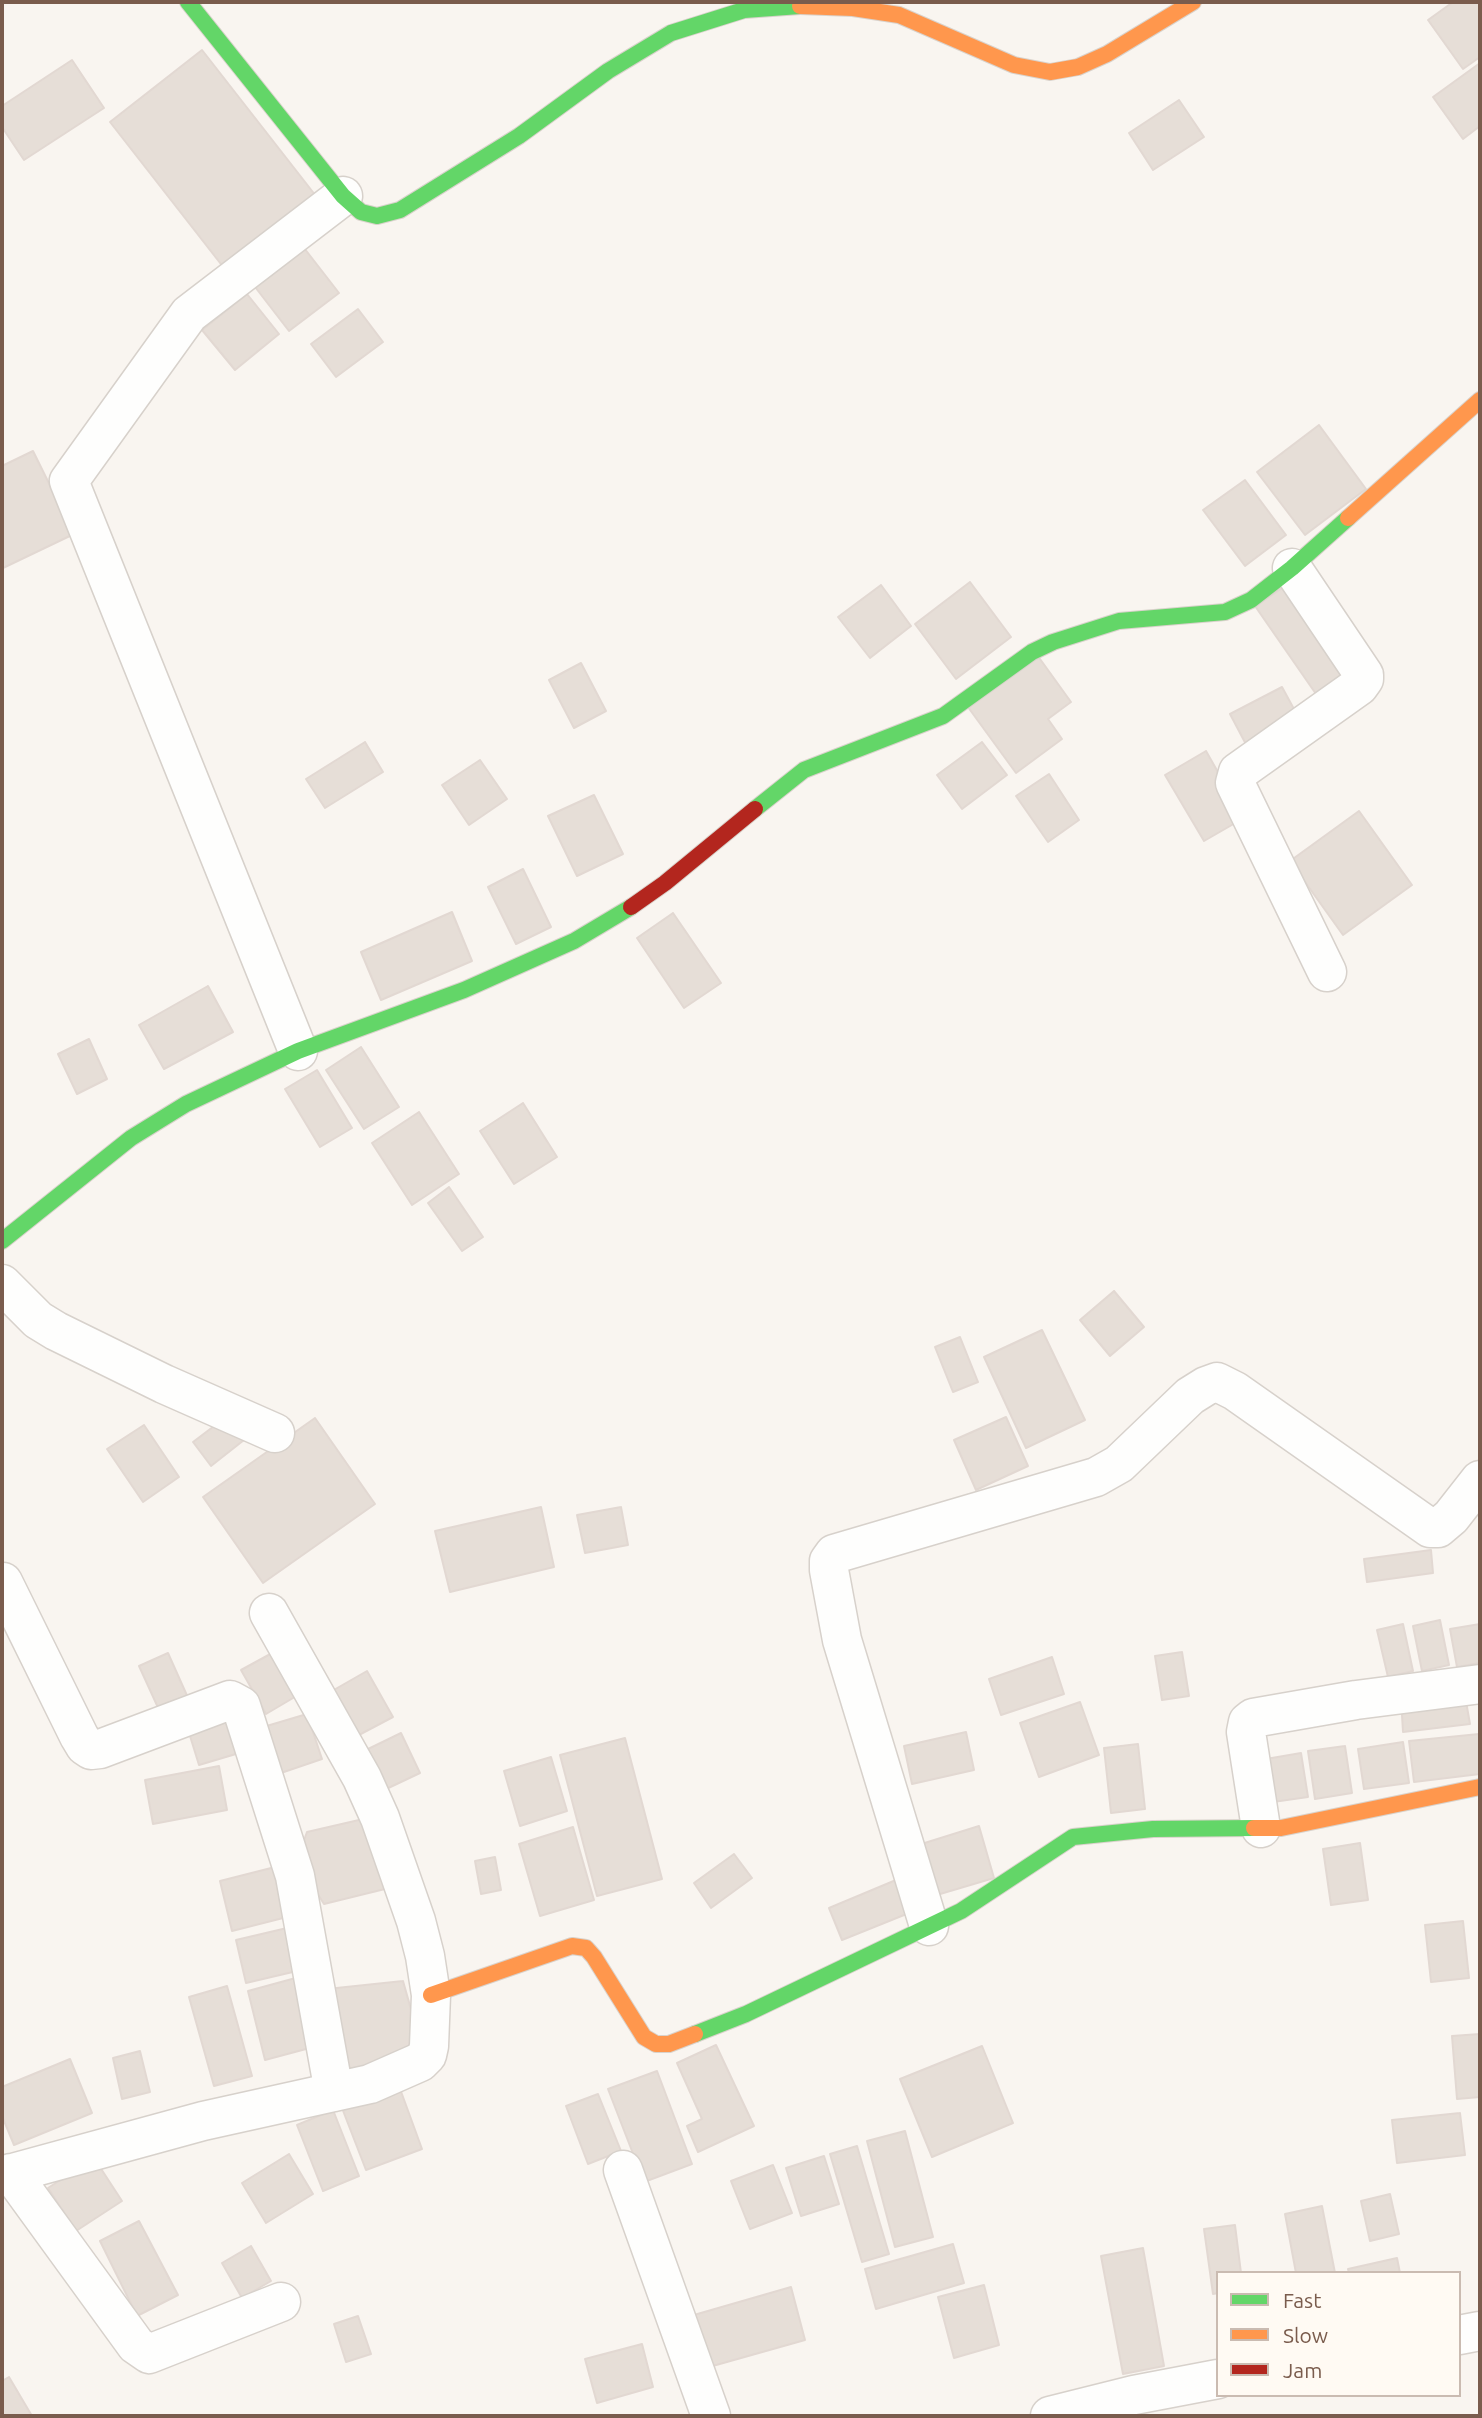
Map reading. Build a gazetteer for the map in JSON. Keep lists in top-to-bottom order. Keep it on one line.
{"legend":["Fast","Slow","Jam"]}
